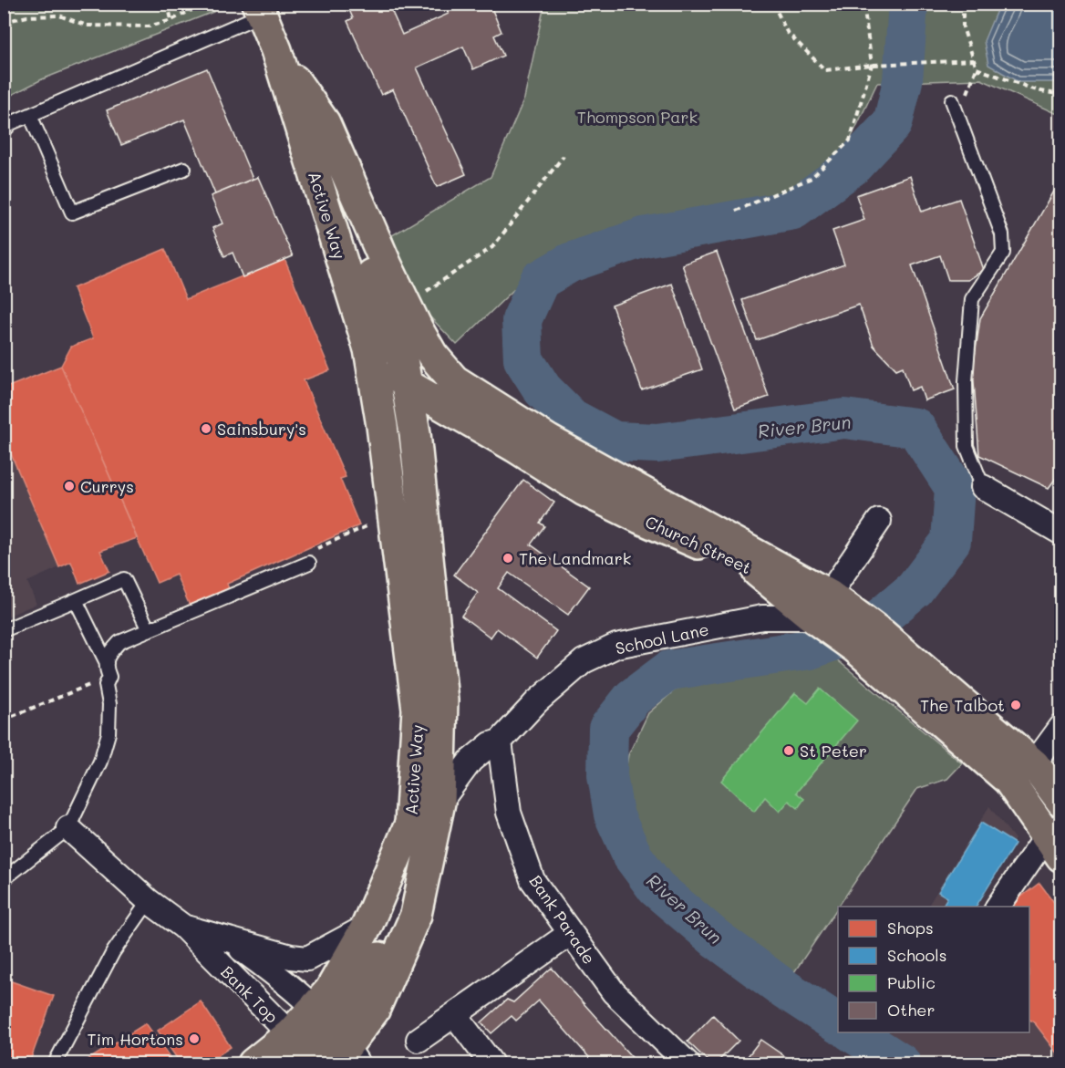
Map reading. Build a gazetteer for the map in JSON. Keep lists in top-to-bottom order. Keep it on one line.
{"streets":{"main road":["Active Way","Church Street"],"street":["School Lane","Bank Parade","Bank Top"]},"crossings":[["Active Way","Church Street"],["Active Way","School Lane"],["Active Way","Bank Top"],["Church Street","School Lane"],["School Lane","Bank Parade"]],"water":["River Brun"],"parks":["Thompson Park"],"places":["Sainsbury's","Currys","The Landmark","The Talbot","St Peter","Tim Hortons"],"legend":["Shops","Schools","Public","Other"]}
